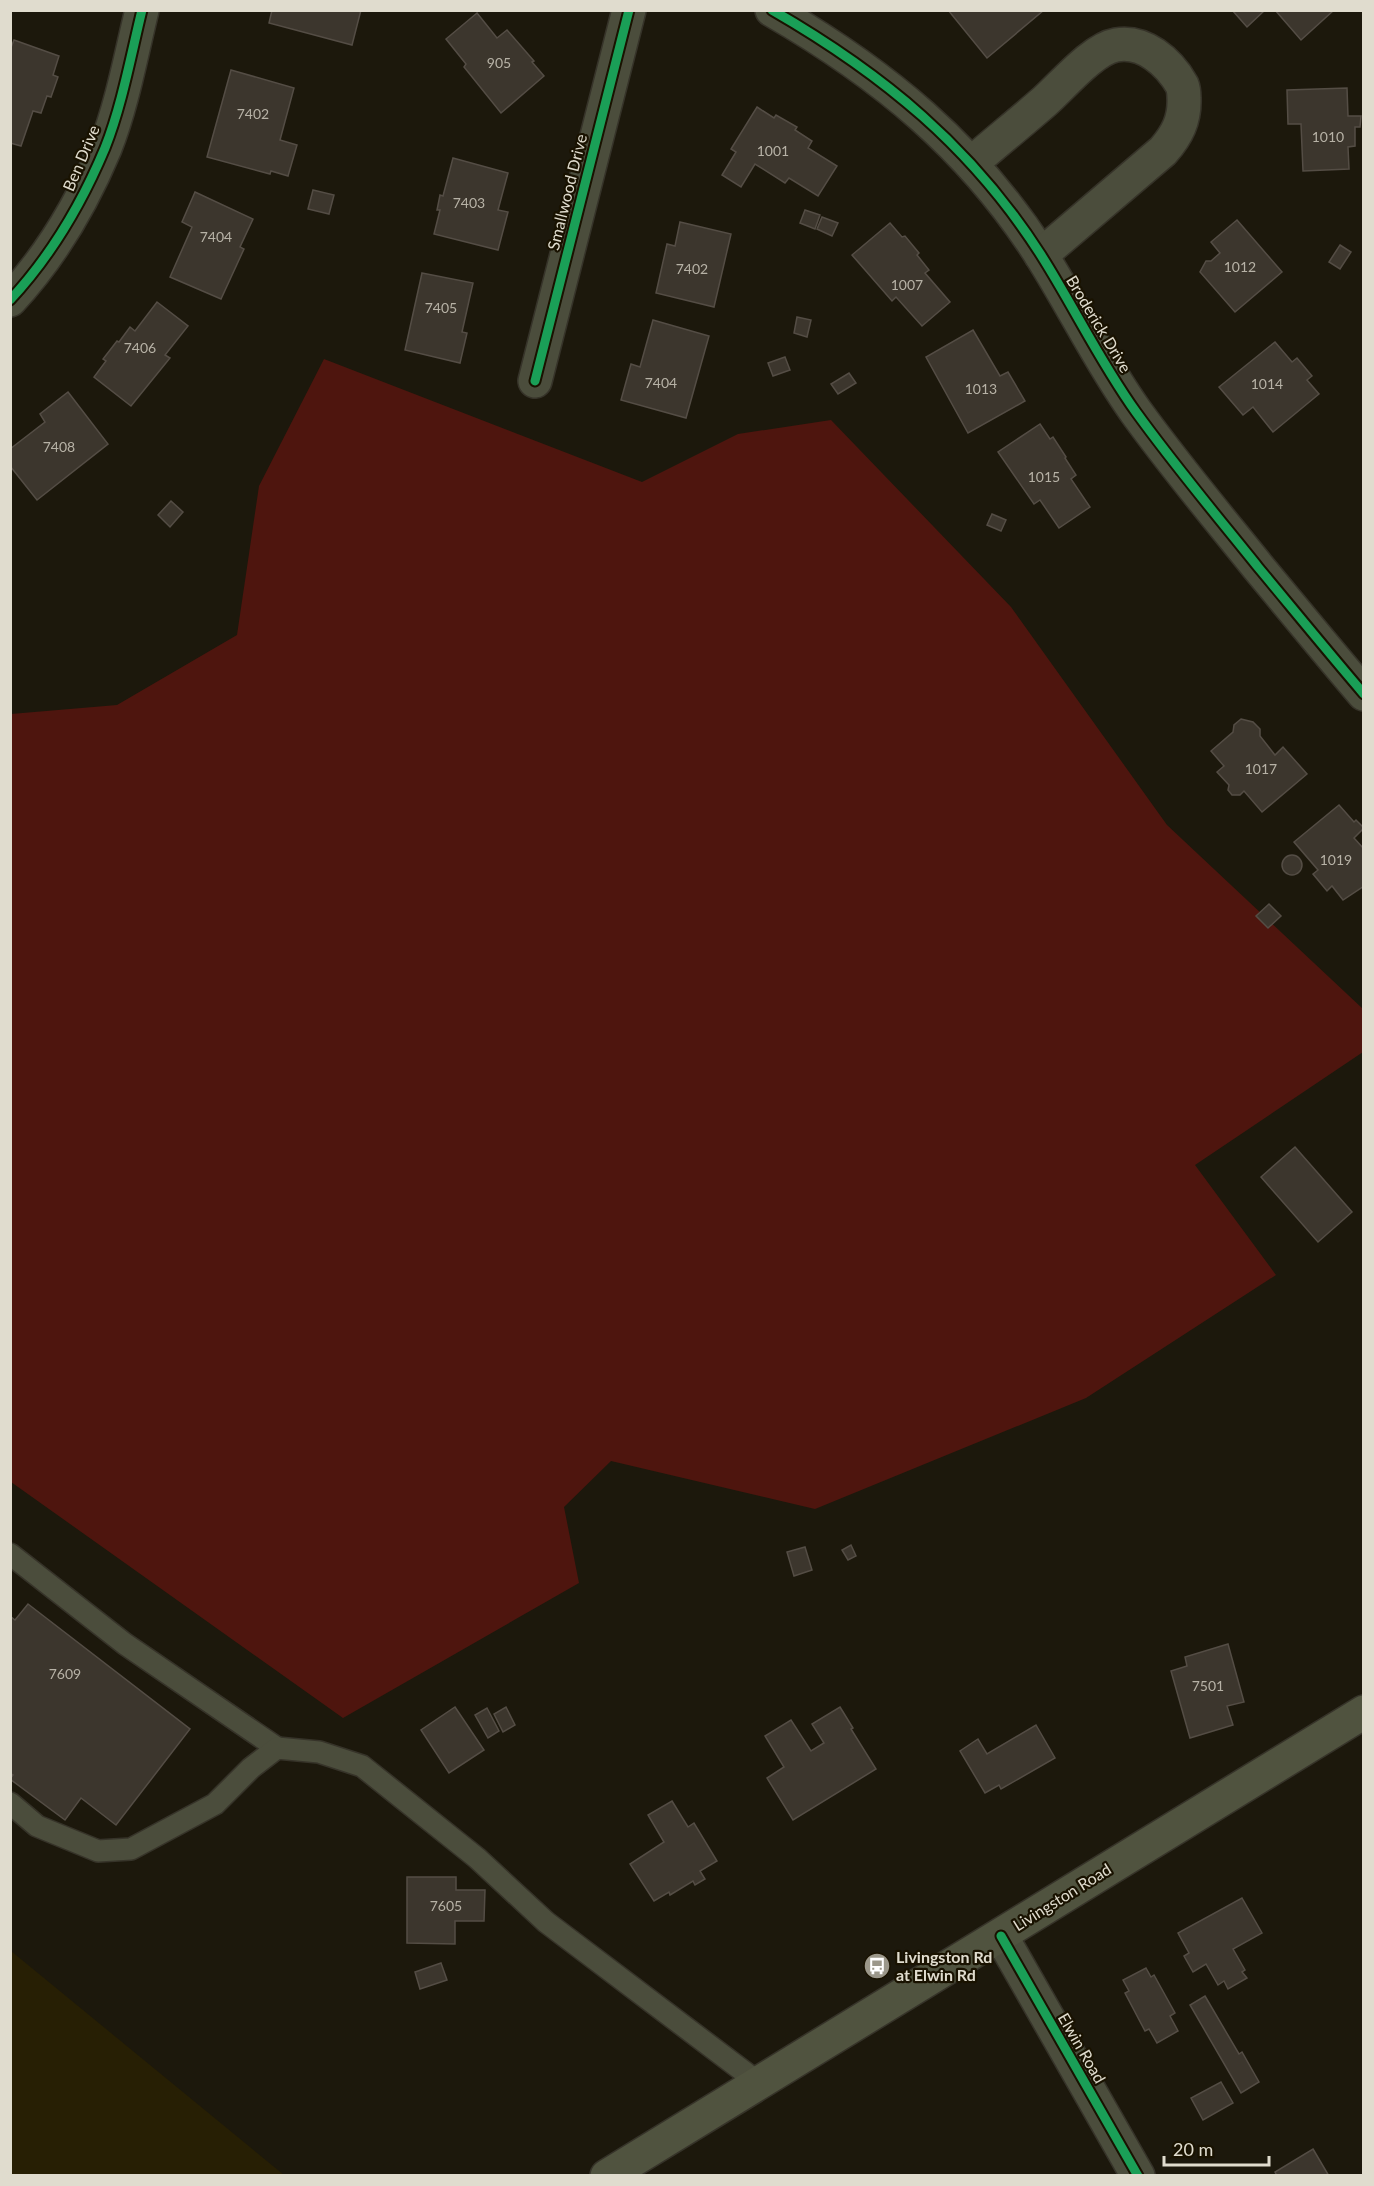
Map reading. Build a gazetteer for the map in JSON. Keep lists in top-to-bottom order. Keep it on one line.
{"streets":{"main road":["Livingston Road"],"street":["Ben Drive","Smallwood Drive","Broderick Drive","Elwin Road"]},"crossings":[["Livingston Road","Elwin Road"]],"places":{"bus stop":["Livingston Rd at Elwin Rd"]},"house_numbers":["905","7402","1010","1001","7403","7404","1012","7402","1007","7405","7406","7404","1014","1013","7408","1015","1017","1019","7609","7501","7605"],"scale_bar":"20 m"}
